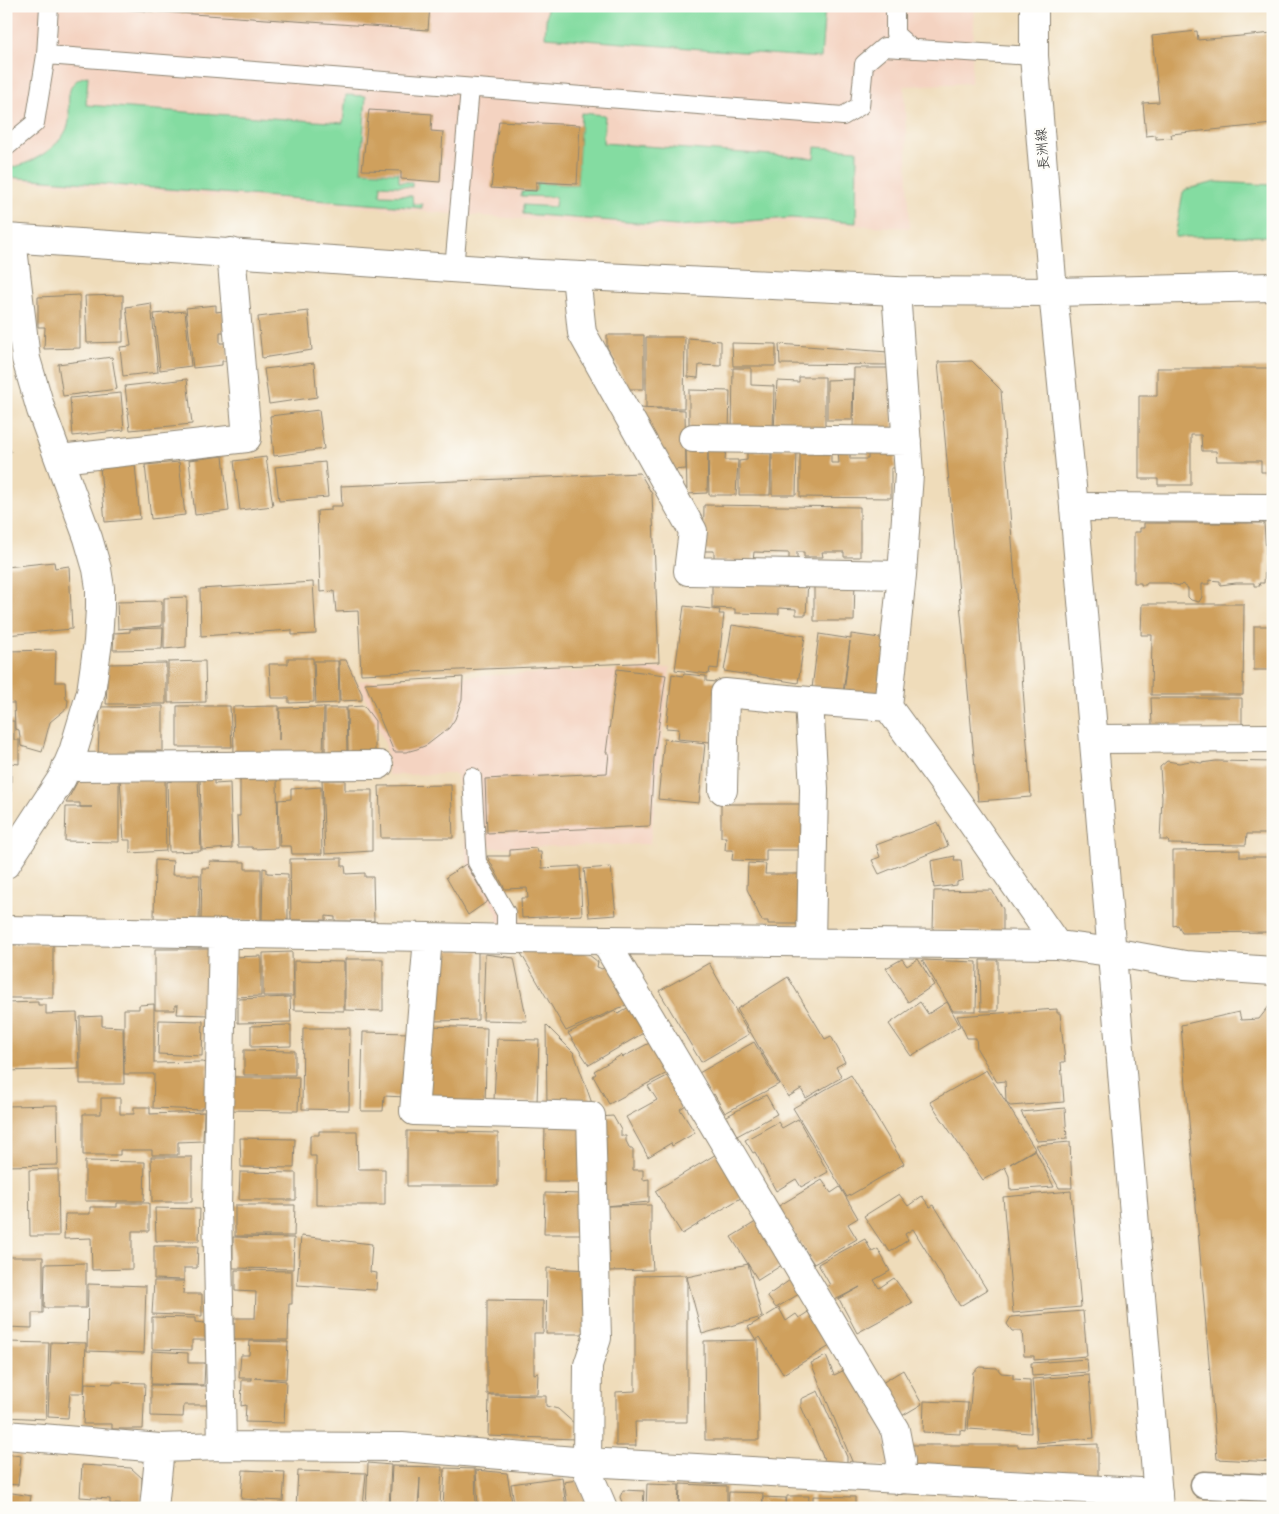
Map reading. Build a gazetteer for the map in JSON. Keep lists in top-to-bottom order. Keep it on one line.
{"streets":{"street":["長洲線"]}}
